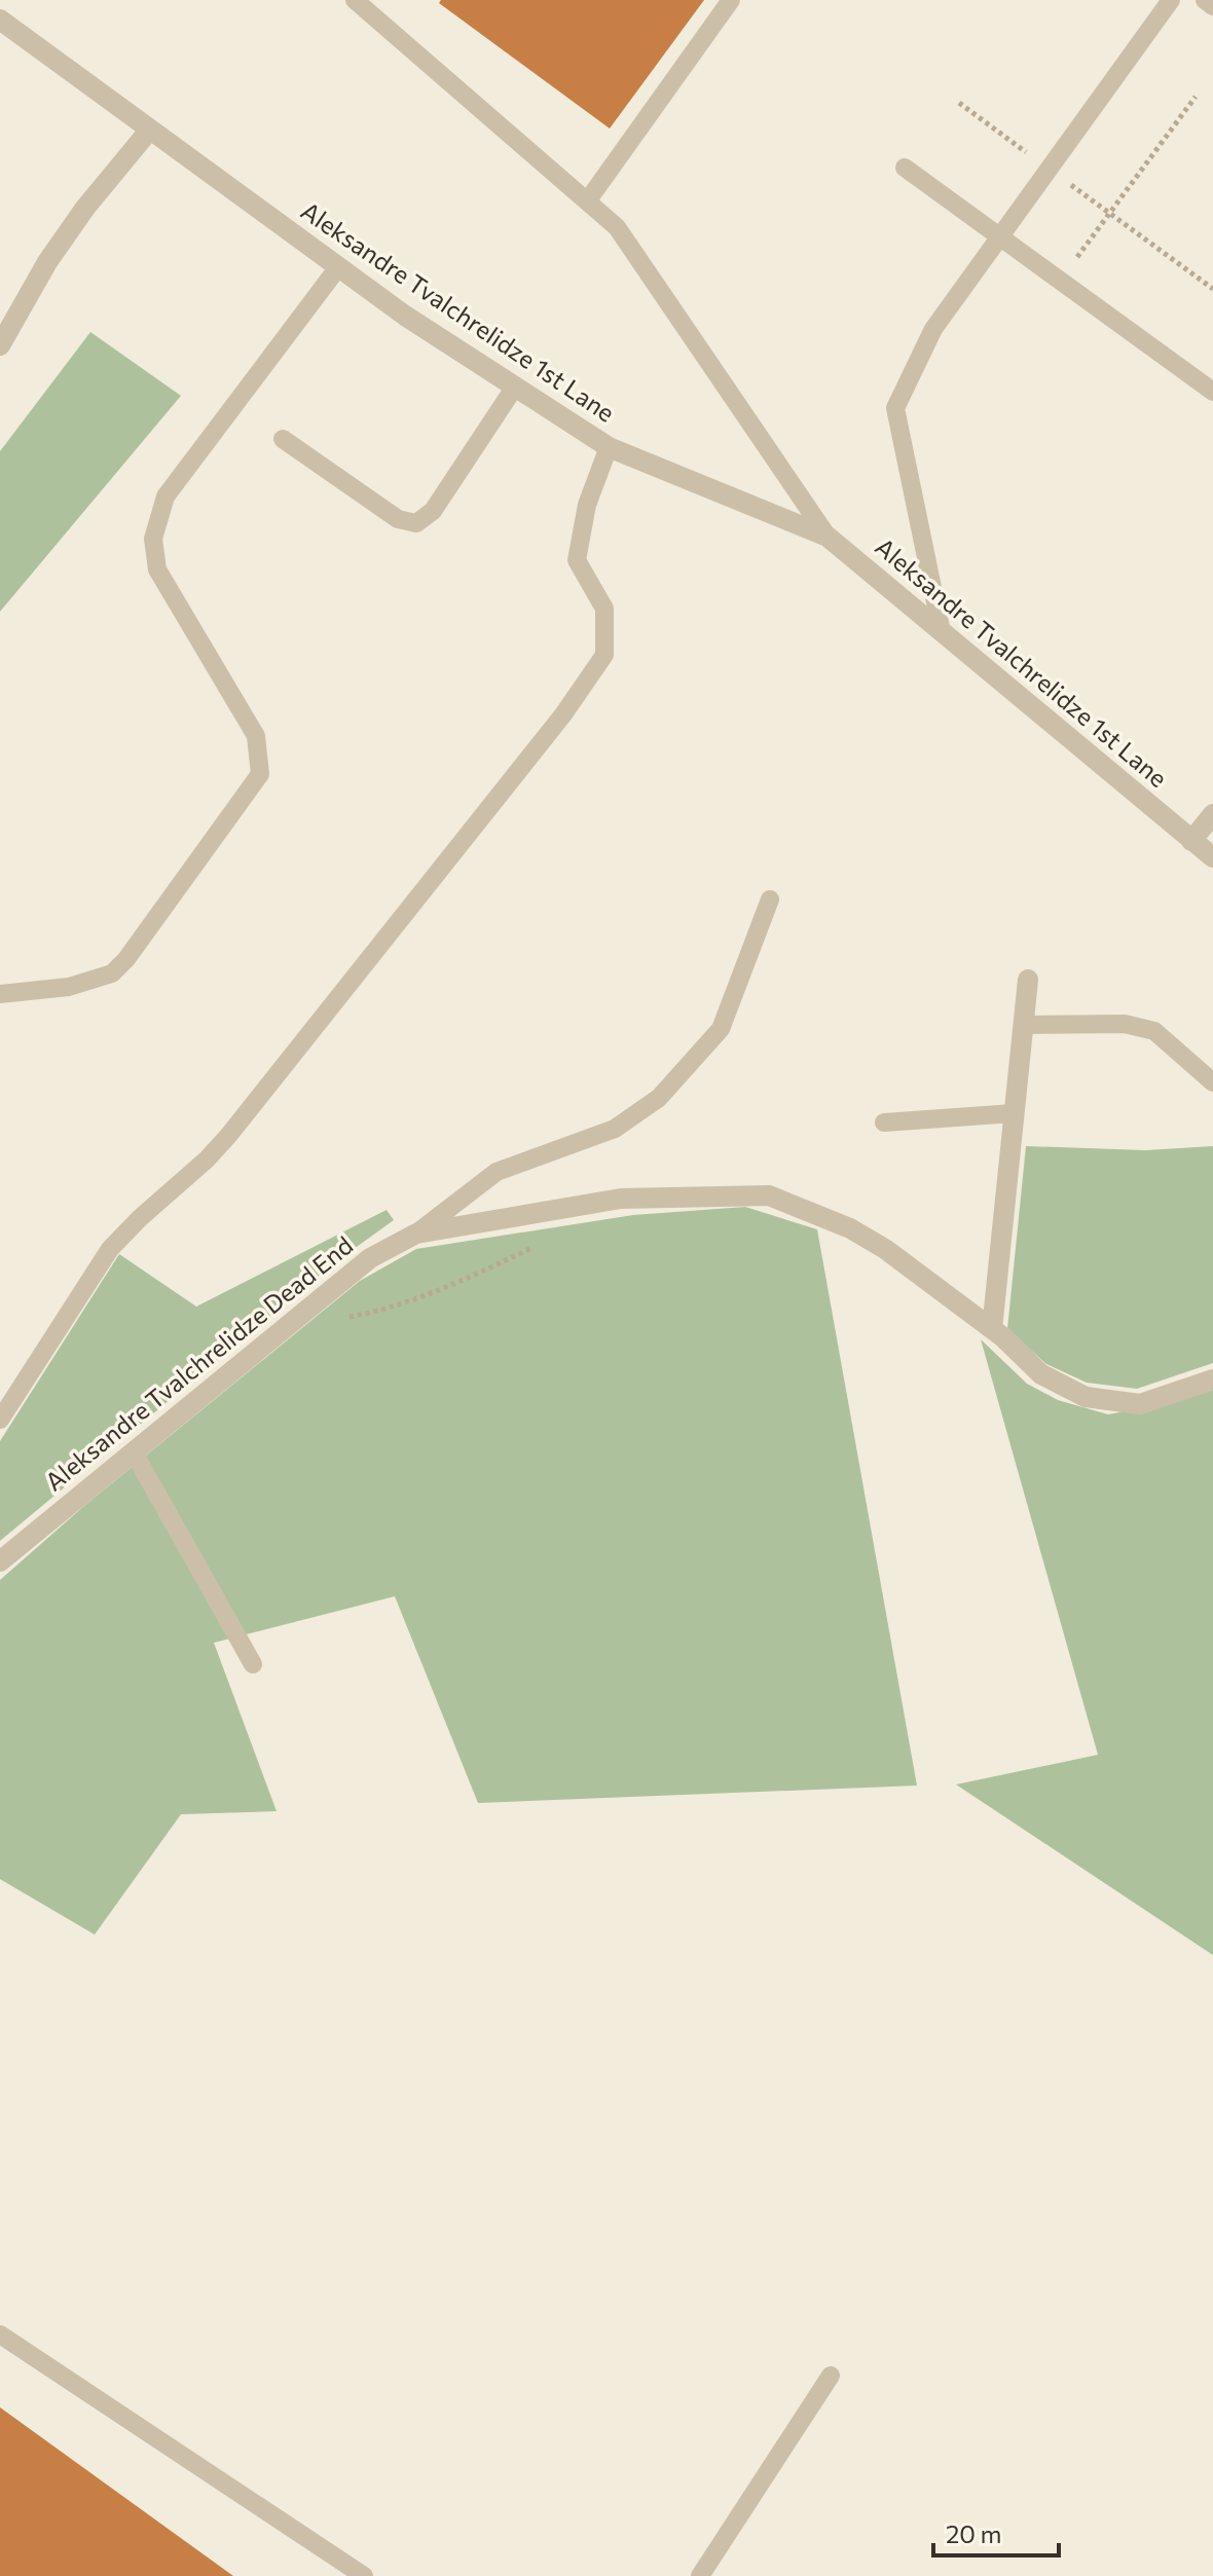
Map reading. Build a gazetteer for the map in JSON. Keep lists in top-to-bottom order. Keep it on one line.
{"streets":{"street":["Aleksandre Tvalchrelidze 1st Lane","Aleksandre Tvalchrelidze Dead End"]},"scale_bar":"20 m"}
